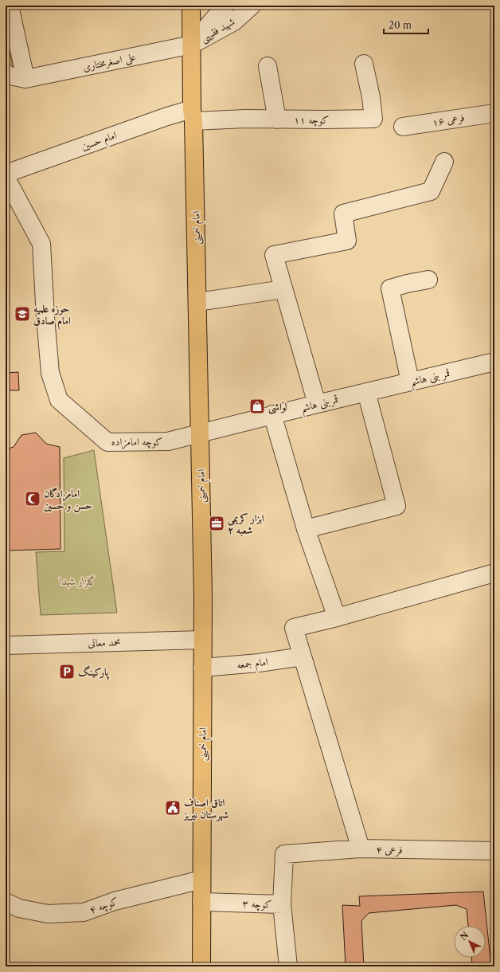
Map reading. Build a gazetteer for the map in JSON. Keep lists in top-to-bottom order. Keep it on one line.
{"streets":{"main road":["امام خمینی"],"street":["شهید فقیهی","علی اصغرمختاری","کوچه ۱۱","فرعی ۱۶","امام حسین","قمر بنی هاشم","قمربنی هاشم","کوچه امامزاده","محمد معانی","امام جمعه","فرعی ۴","کوچه ۳","کوچه ۴"]},"crossings":[["شهید فقیهی","علی اصغرمختاری"],["شهید فقیهی","امام خمینی"],["علی اصغرمختاری","امام خمینی"],["کوچه ۱۱","امام حسین"],["کوچه ۱۱","امام خمینی"],["امام حسین","امام خمینی"],["امام خمینی","کوچه امامزاده"],["امام خمینی","محمد معانی"],["امام خمینی","امام جمعه"],["امام خمینی","کوچه ۳"],["امام خمینی","کوچه ۴"],["قمر بنی هاشم","قمربنی هاشم"],["قمربنی هاشم","کوچه امامزاده"],["فرعی ۴","کوچه ۳"]],"parks":["گلزار شهدا"],"places":{"school or university":["حوزه علمیه امام صادق"],"shop":["لواشی"],"mosque":["امامزادگان حسن و حسین"],"office":["ابزار کریمی شعبه ۲"],"parking":["پارکینگ"],"public building":["اتاق اصناف شهرستان نیریز"]},"scale_bar":"20 m","north":"top left"}
